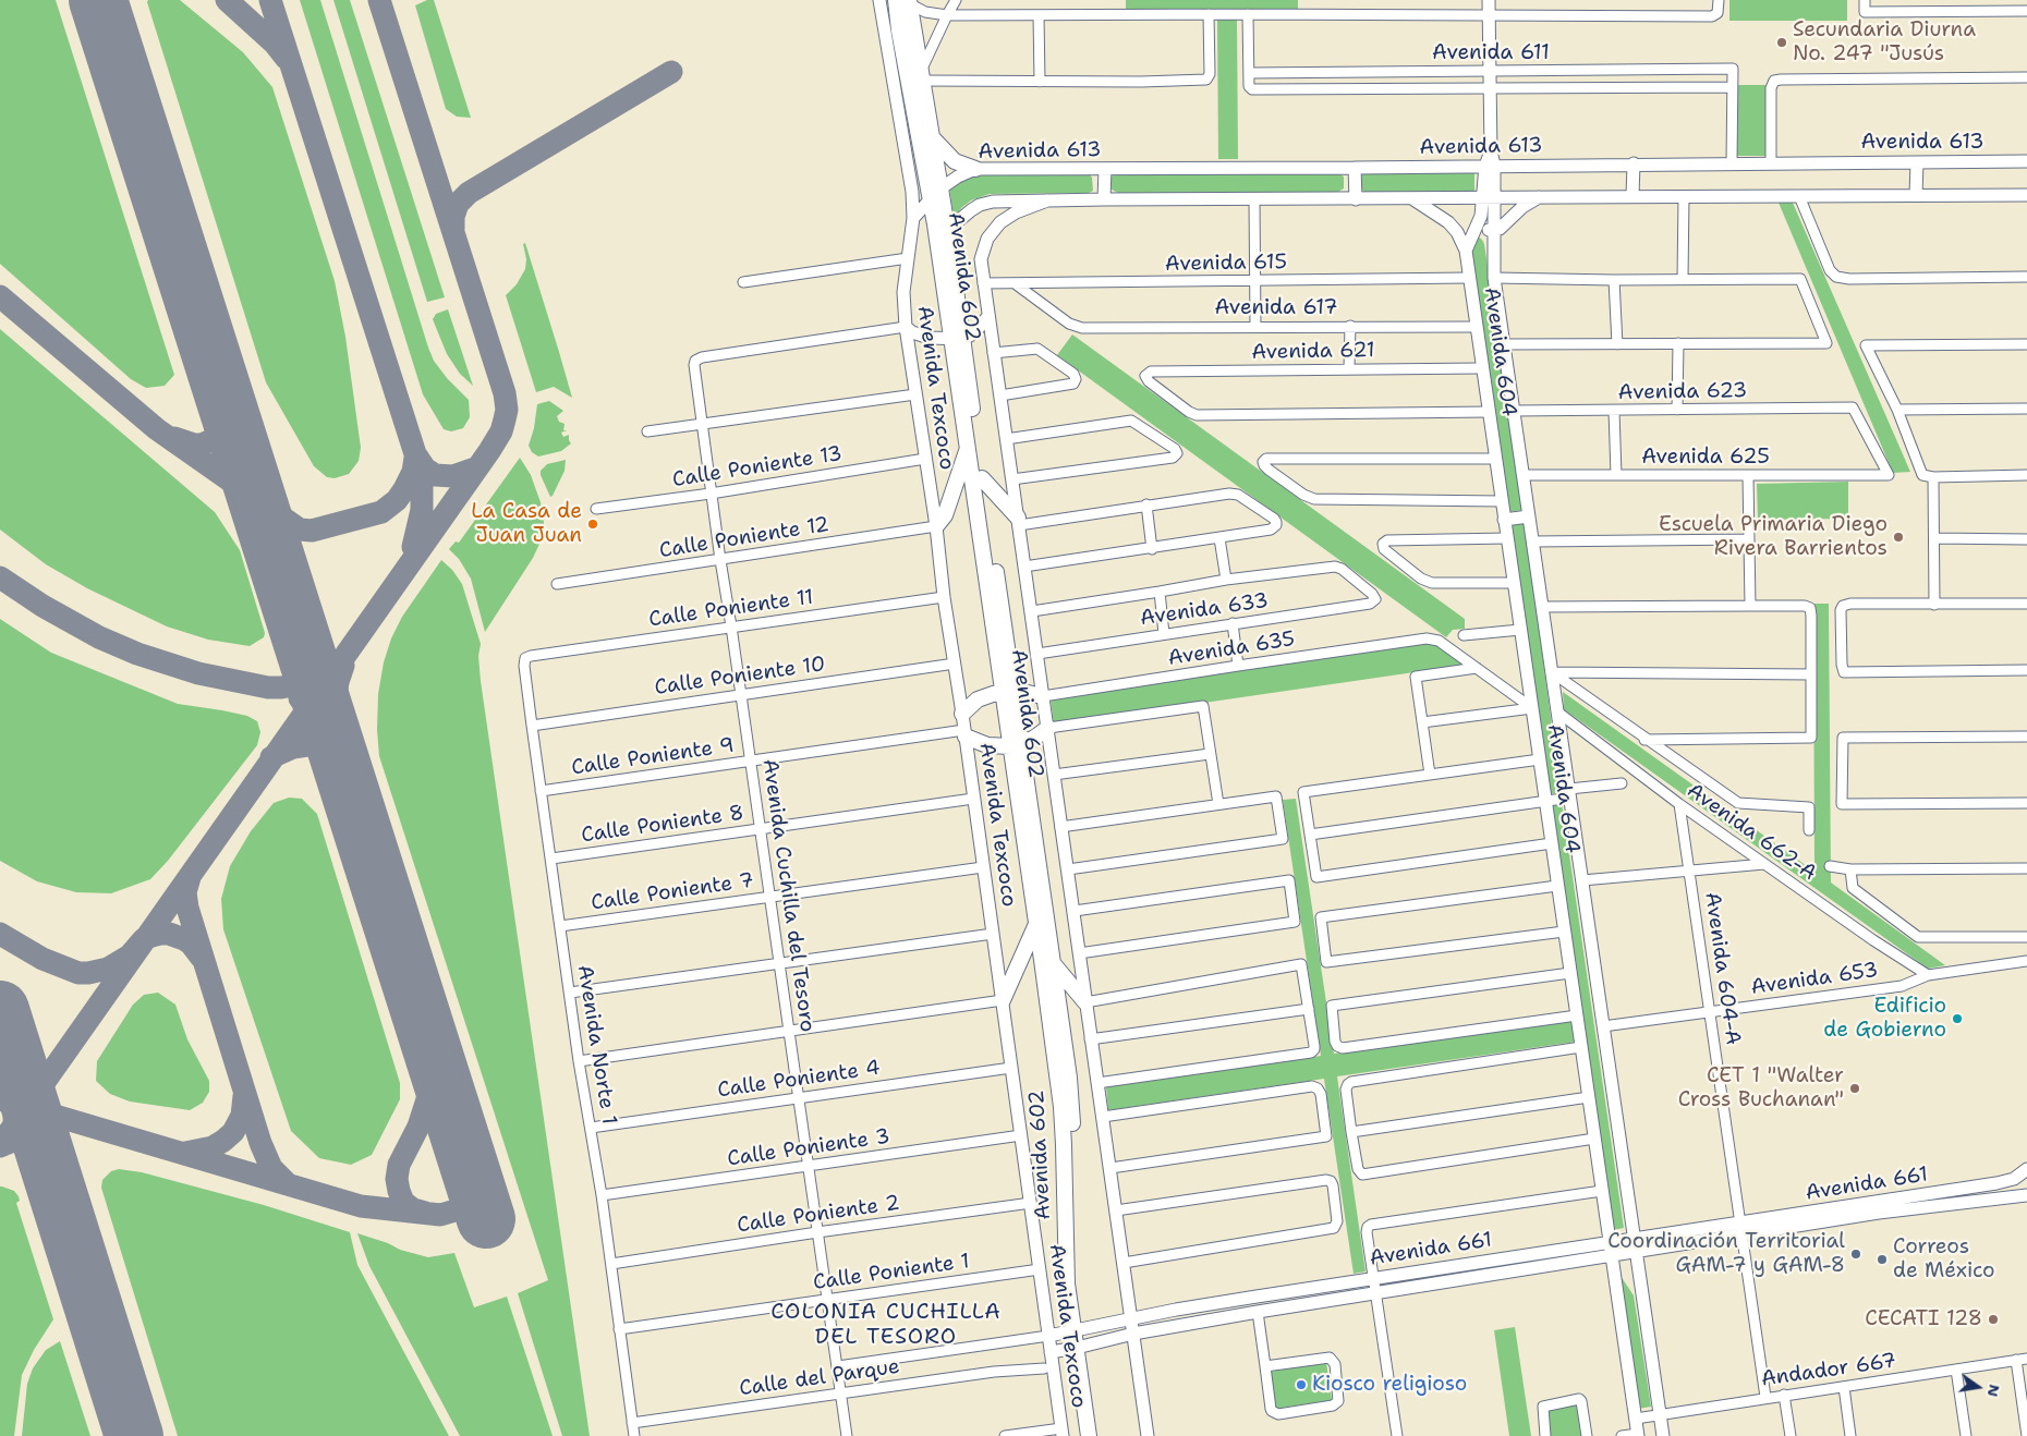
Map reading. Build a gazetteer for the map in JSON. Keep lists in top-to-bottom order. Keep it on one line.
{"streets":{"main road":["Avenida 602"],"street":["Avenida 611","Avenida 613","Avenida 615","Avenida 617","Avenida 621","Avenida 604","Avenida Texcoco","Avenida 623","Avenida 625","Calle Poniente 13","Calle Poniente 12","Calle Poniente 11","Avenida 633","Avenida 635","Calle Poniente 10","Calle Poniente 9","Calle Poniente 8","Avenida 662-A","Calle Poniente 7","Avenida Cuchilla del Tesoro","Avenida 604-A","Avenida 653","Avenida Norte 1","Calle Poniente 4","Calle Poniente 3","Avenida 661","Calle Poniente 2","Calle Poniente 1","Andador 667","Calle del Parque"]},"crossings":[["Avenida 611","Avenida 604"],["Avenida 613","Avenida 602"],["Avenida 613","Avenida 604"],["Avenida 615","Avenida 602"],["Avenida 615","Avenida 617"],["Avenida 615","Avenida 604"],["Avenida 602","Avenida 633"],["Avenida 602","Avenida 635"],["Avenida 602","Avenida 661"],["Avenida 617","Avenida 604"],["Avenida 621","Avenida 604"],["Avenida 604","Avenida 623"],["Avenida 604","Avenida 625"],["Avenida 604","Avenida 662-A"],["Avenida 604","Avenida 653"],["Avenida 604","Avenida 661"],["Avenida 604","Andador 667"],["Avenida Texcoco","Calle Poniente 13"],["Avenida Texcoco","Calle Poniente 12"],["Avenida Texcoco","Calle Poniente 11"],["Avenida Texcoco","Calle Poniente 10"],["Avenida Texcoco","Calle Poniente 9"],["Avenida Texcoco","Calle Poniente 8"],["Avenida Texcoco","Calle Poniente 7"],["Avenida Texcoco","Avenida Cuchilla del Tesoro"],["Avenida Texcoco","Calle Poniente 4"],["Avenida Texcoco","Calle Poniente 3"],["Avenida Texcoco","Avenida 661"],["Avenida Texcoco","Calle Poniente 2"],["Avenida Texcoco","Calle Poniente 1"],["Avenida 623","Avenida 625"],["Calle Poniente 13","Avenida Cuchilla del Tesoro"],["Calle Poniente 12","Avenida Cuchilla del Tesoro"],["Calle Poniente 11","Avenida Cuchilla del Tesoro"],["Calle Poniente 11","Avenida Norte 1"],["Calle Poniente 10","Avenida Cuchilla del Tesoro"],["Calle Poniente 10","Avenida Norte 1"],["Calle Poniente 9","Avenida Cuchilla del Tesoro"],["Calle Poniente 9","Avenida Norte 1"],["Calle Poniente 8","Avenida Cuchilla del Tesoro"],["Calle Poniente 8","Avenida Norte 1"],["Avenida 662-A","Avenida 604-A"],["Avenida 662-A","Avenida 653"],["Calle Poniente 7","Avenida Cuchilla del Tesoro"],["Calle Poniente 7","Avenida Norte 1"],["Avenida Cuchilla del Tesoro","Calle Poniente 4"],["Avenida Cuchilla del Tesoro","Calle Poniente 3"],["Avenida Cuchilla del Tesoro","Avenida 661"],["Avenida Cuchilla del Tesoro","Calle Poniente 2"],["Avenida Cuchilla del Tesoro","Calle Poniente 1"],["Avenida Cuchilla del Tesoro","Calle del Parque"],["Avenida 604-A","Avenida 653"],["Avenida 604-A","Avenida 661"],["Avenida 604-A","Andador 667"],["Avenida Norte 1","Calle Poniente 4"],["Avenida Norte 1","Calle Poniente 3"],["Avenida Norte 1","Calle Poniente 2"],["Avenida Norte 1","Calle Poniente 1"],["Avenida Norte 1","Calle del Parque"]],"districts":["COLONIA CUCHILLA DEL TESORO"],"places":["Secundaria Diurna No. 247 \"Jusús","La Casa de Juan Juan","Escuela Primaria Diego Rivera Barrientos","Edificio de Gobierno","CET 1 \"Walter Cross Buchanan\"","Coordinación Territorial GAM-7 y GAM-8","Correos de México","CECATI 128","Kiosco religioso"],"north":"right"}
